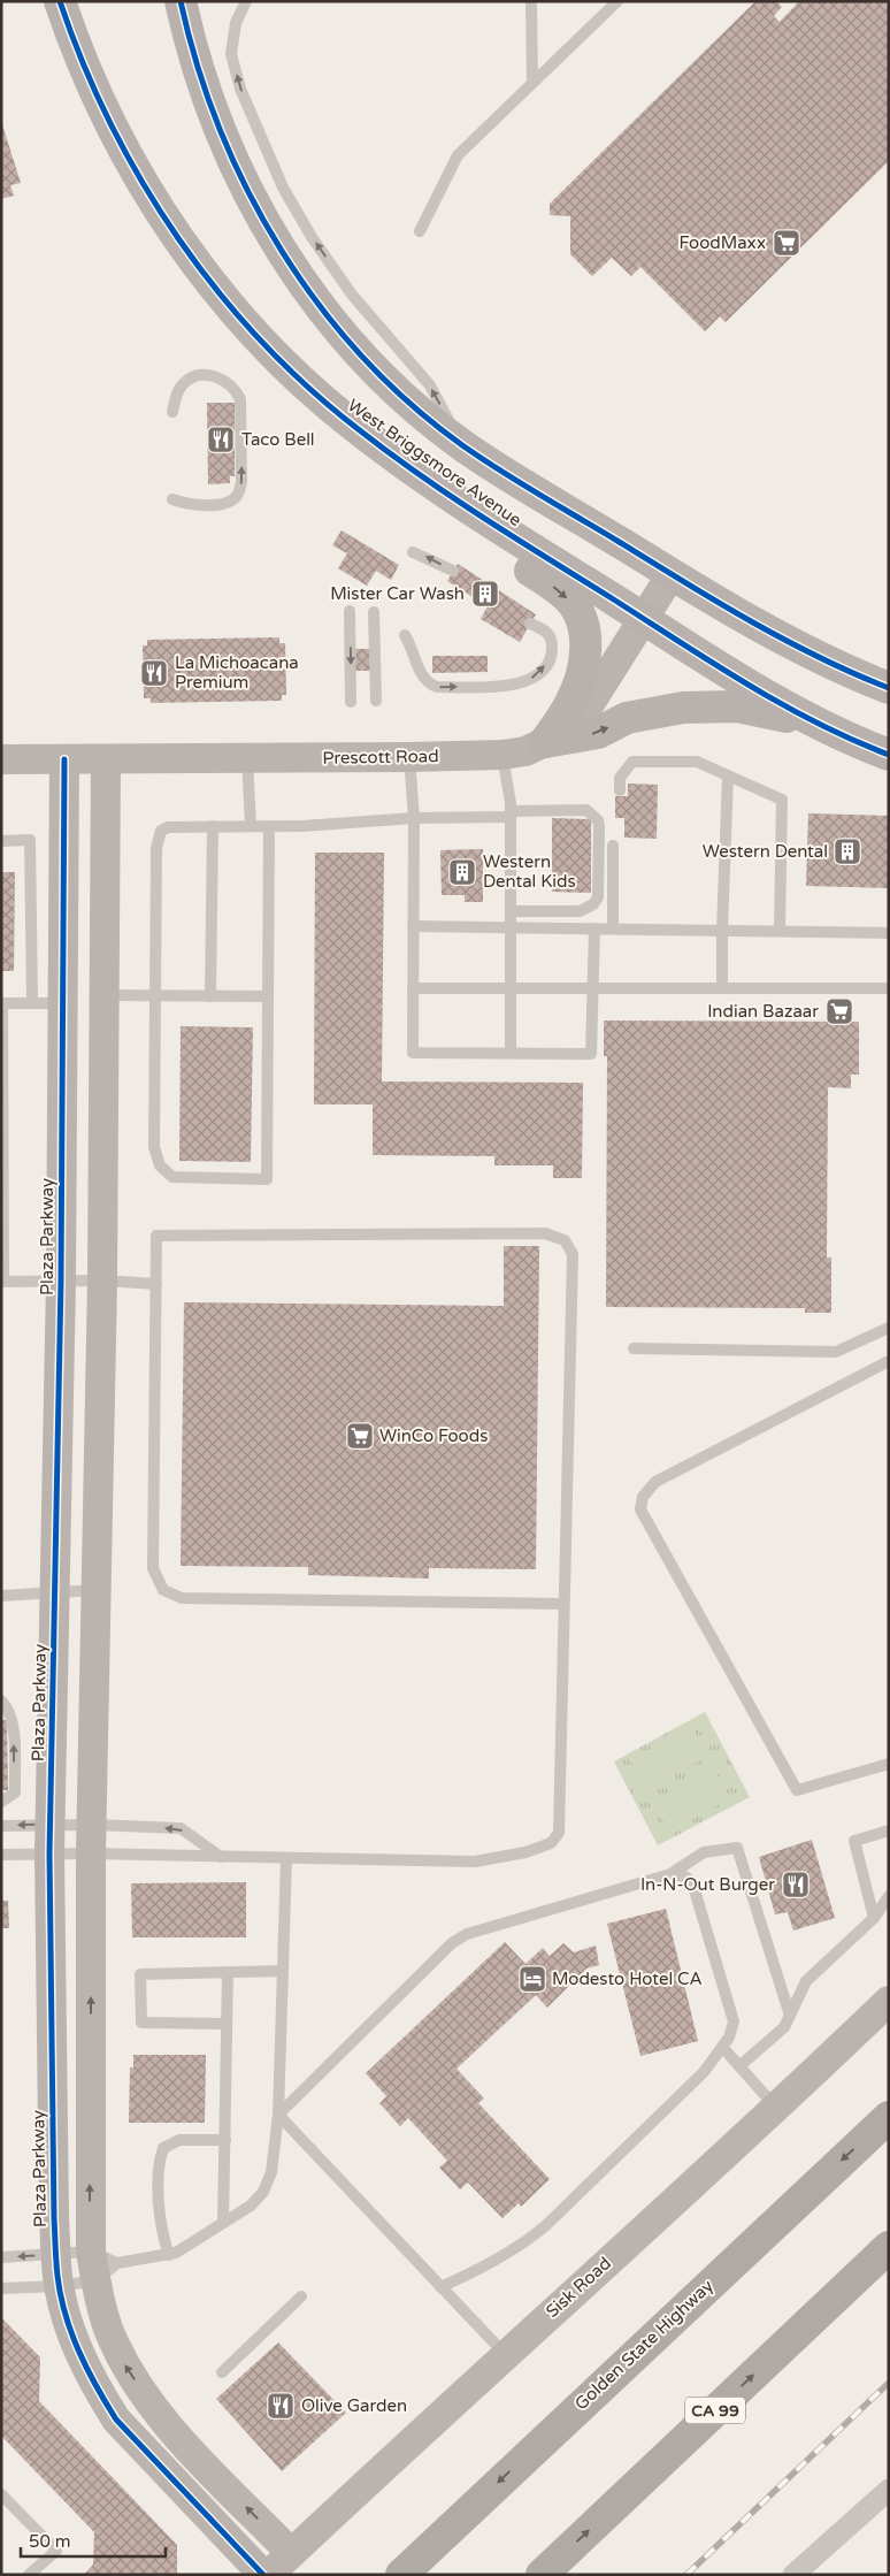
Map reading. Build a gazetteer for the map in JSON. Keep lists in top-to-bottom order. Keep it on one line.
{"streets":{"highway":["Golden State Highway","CA 99"],"main road":["West Briggsmore Avenue"],"street":["Prescott Road","Plaza Parkway","Sisk Road"]},"crossings":[["West Briggsmore Avenue","Prescott Road"],["Prescott Road","Plaza Parkway"]],"places":{"supermarket":["FoodMaxx","Indian Bazaar","WinCo Foods"],"restaurant":["Taco Bell","La Michoacana Premium","In-N-Out Burger","Olive Garden"],"building":["Mister Car Wash","Western Dental","Western Dental Kids"],"hotel":["Modesto Hotel CA"]},"scale_bar":"50 m"}
